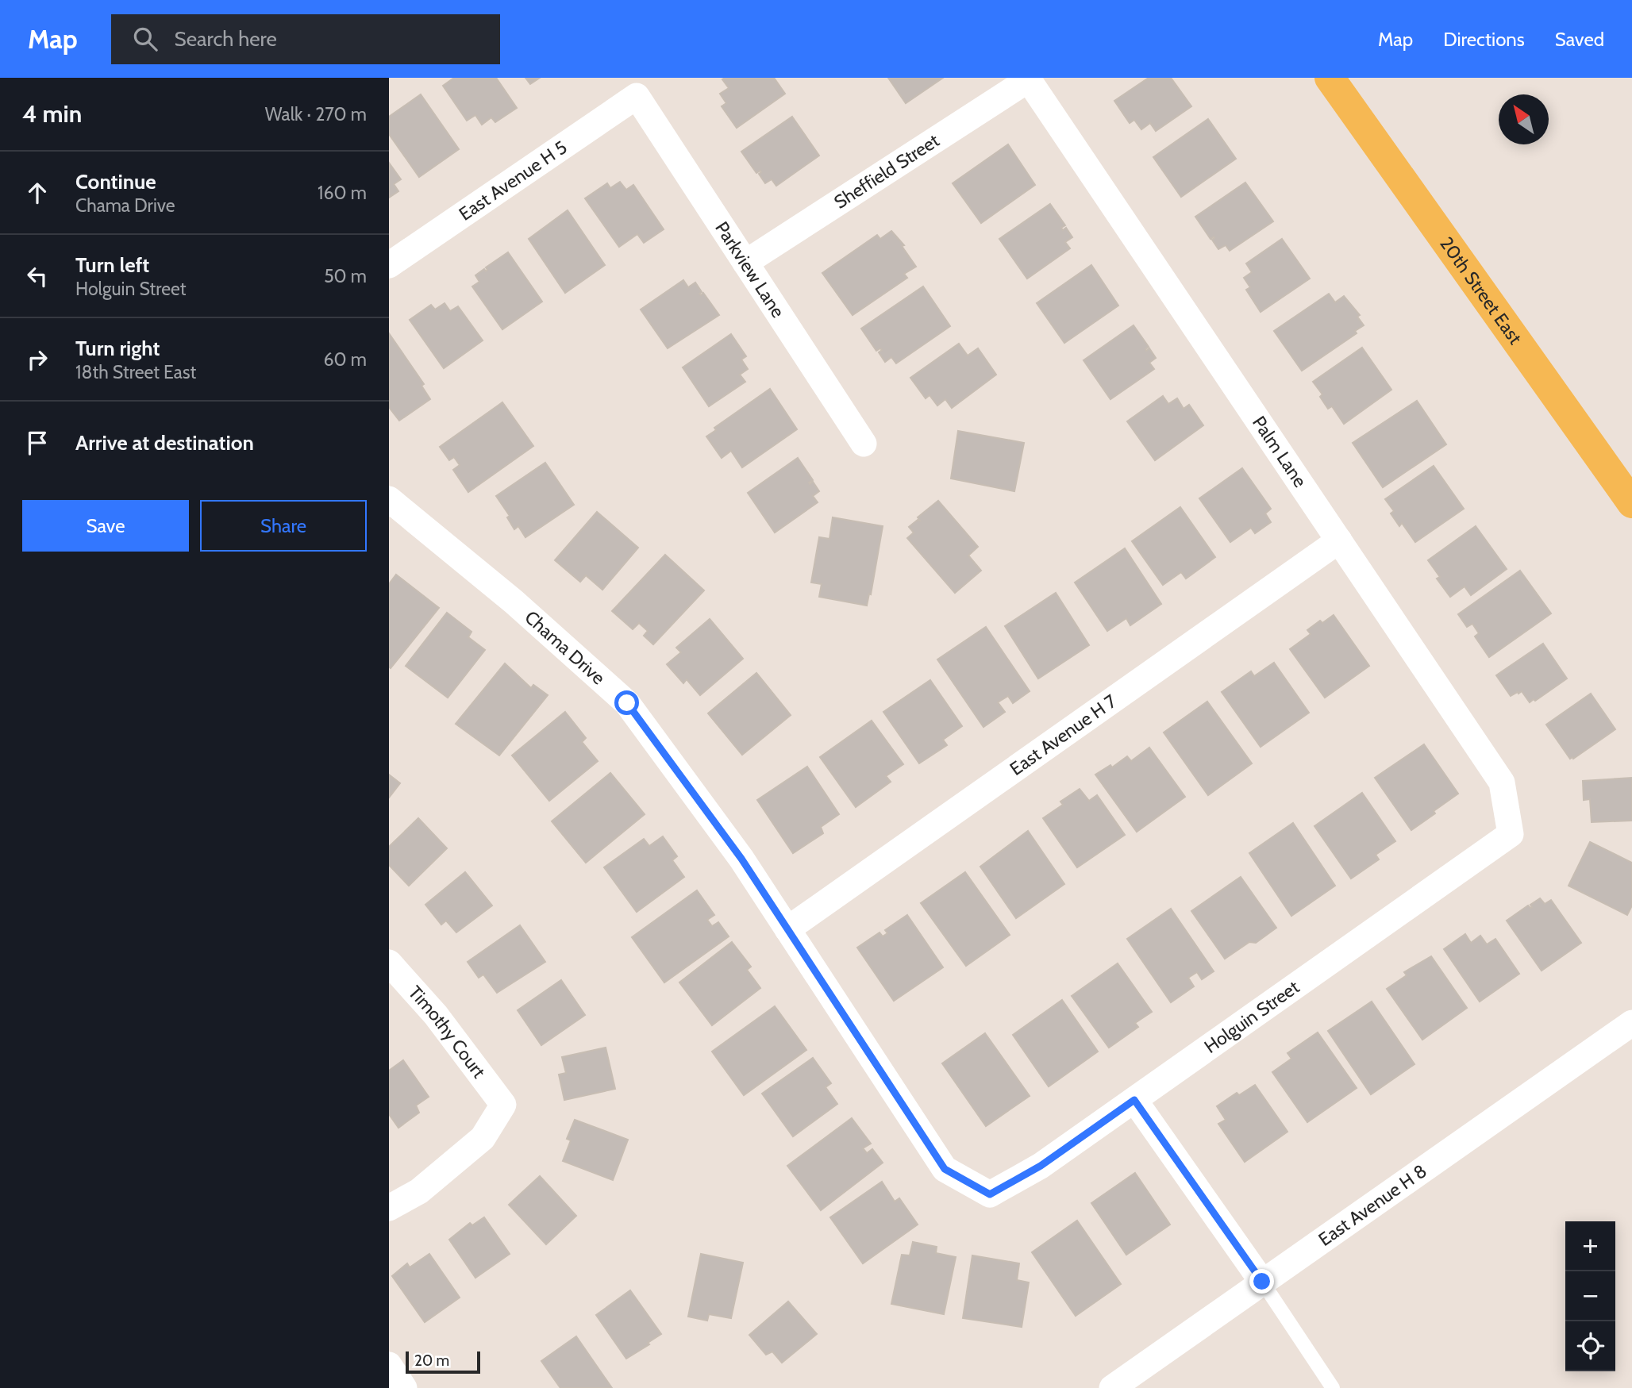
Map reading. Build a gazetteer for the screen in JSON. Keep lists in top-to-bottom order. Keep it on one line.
{"streets":{"main road":["20th Street East"],"street":["Sheffield Street","East Avenue H 5","Parkview Lane","Palm Lane","Chama Drive","East Avenue H 7","Holguin Street","Timothy Court","East Avenue H 8"]},"crossings":[["Sheffield Street","Parkview Lane"],["Sheffield Street","Palm Lane"],["East Avenue H 5","Parkview Lane"],["Palm Lane","East Avenue H 7"],["Palm Lane","Holguin Street"],["Chama Drive","East Avenue H 7"],["Chama Drive","Holguin Street"]],"scale_bar":"20 m","north":"top left","page":{"header":"Map","search":"Search here","nav":["Map","Directions","Saved"],"heading":["4 min","Walk · 270 m"],"list":[["Continue","Chama Drive","160 m"],["Turn left","Holguin Street","50 m"],["Turn right","18th Street East","60 m"],"Arrive at destination"],"buttons":["Save","Share"],"map_buttons":["+","−"],"scale":"20 m"}}
